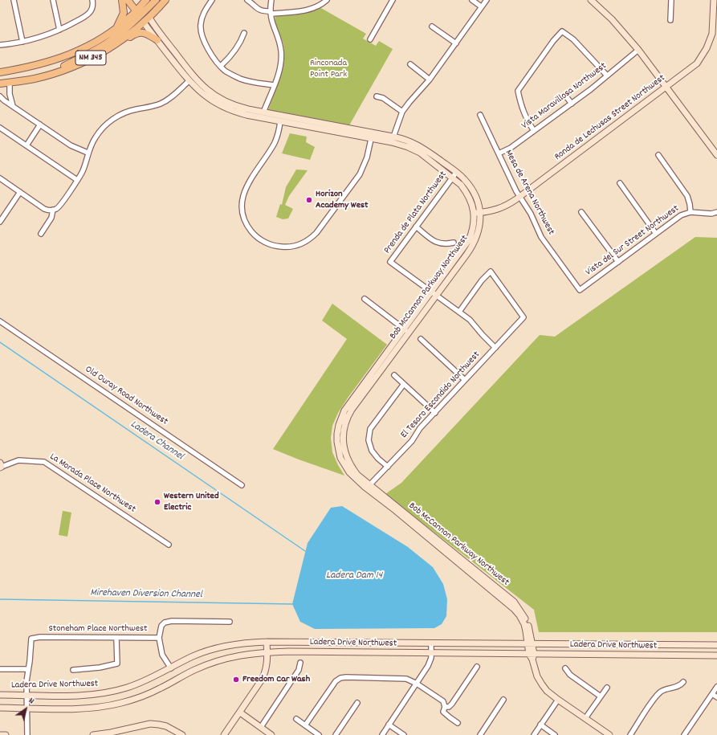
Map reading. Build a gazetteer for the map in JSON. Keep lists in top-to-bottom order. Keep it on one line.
{"streets":{"main road":["NM 345"],"street":["Vista Maravillosa Northwest","Ronda de Lechusas Street Northwest","Mesa de Arena Northwest","Prenda de Plata Northwest","Vista del Sur Street Northwest","Bob McCannon Parkway Northwest","El Tesaro Escondido Northwest","Old Ouray Road Northwest","La Morada Place Northwest","Stoneham Place Northwest","Ladera Drive Northwest"]},"crossings":[["NM 345","Bob McCannon Parkway Northwest"],["Vista Maravillosa Northwest","Mesa de Arena Northwest"],["Ronda de Lechusas Street Northwest","Mesa de Arena Northwest"],["Ronda de Lechusas Street Northwest","Bob McCannon Parkway Northwest"],["Mesa de Arena Northwest","Vista del Sur Street Northwest"],["Prenda de Plata Northwest","Bob McCannon Parkway Northwest"],["Prenda de Plata Northwest","El Tesaro Escondido Northwest"],["Bob McCannon Parkway Northwest","El Tesaro Escondido Northwest"],["Bob McCannon Parkway Northwest","Ladera Drive Northwest"]],"water":["Ladera Channel","Ladera Dam 14","Mirehaven Diversion Channel"],"parks":["Rinconada Point Park"],"places":["Horizon Academy West","Western United Electric","Freedom Car Wash"],"north":"top right"}
